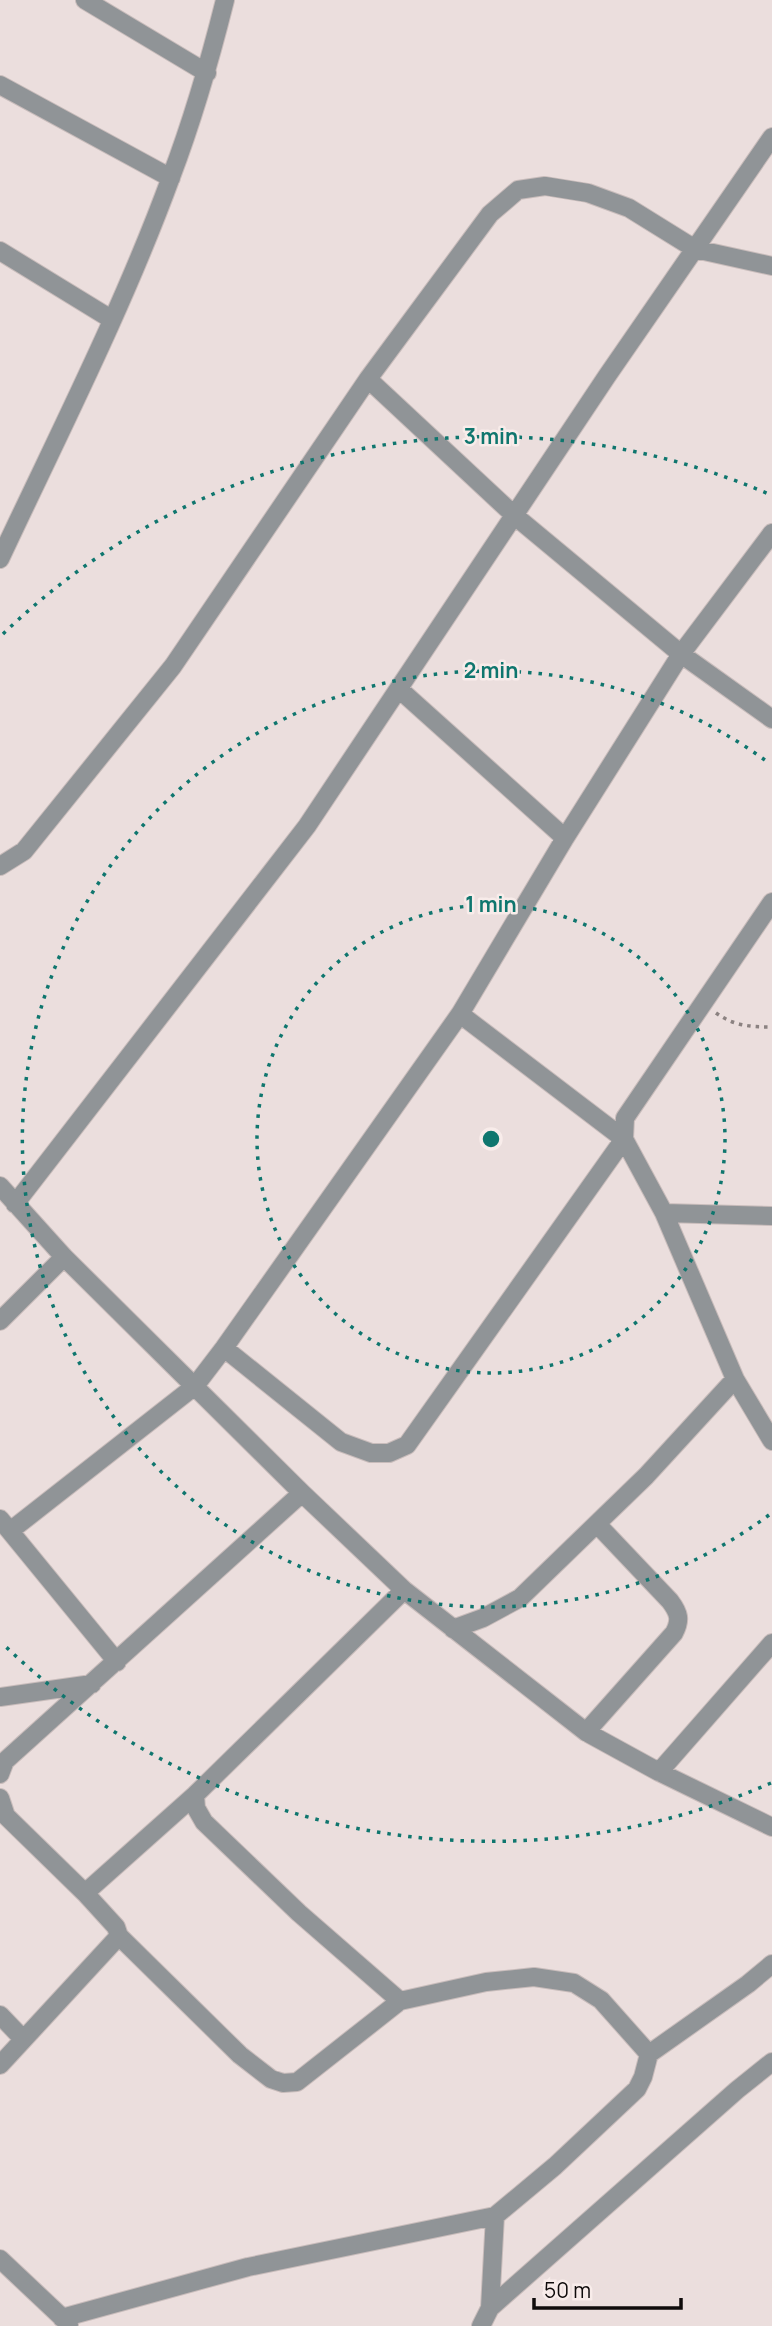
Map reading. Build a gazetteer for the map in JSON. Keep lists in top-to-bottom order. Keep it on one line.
{"scale_bar":"50 m","rings":["3 min","2 min","1 min"]}
